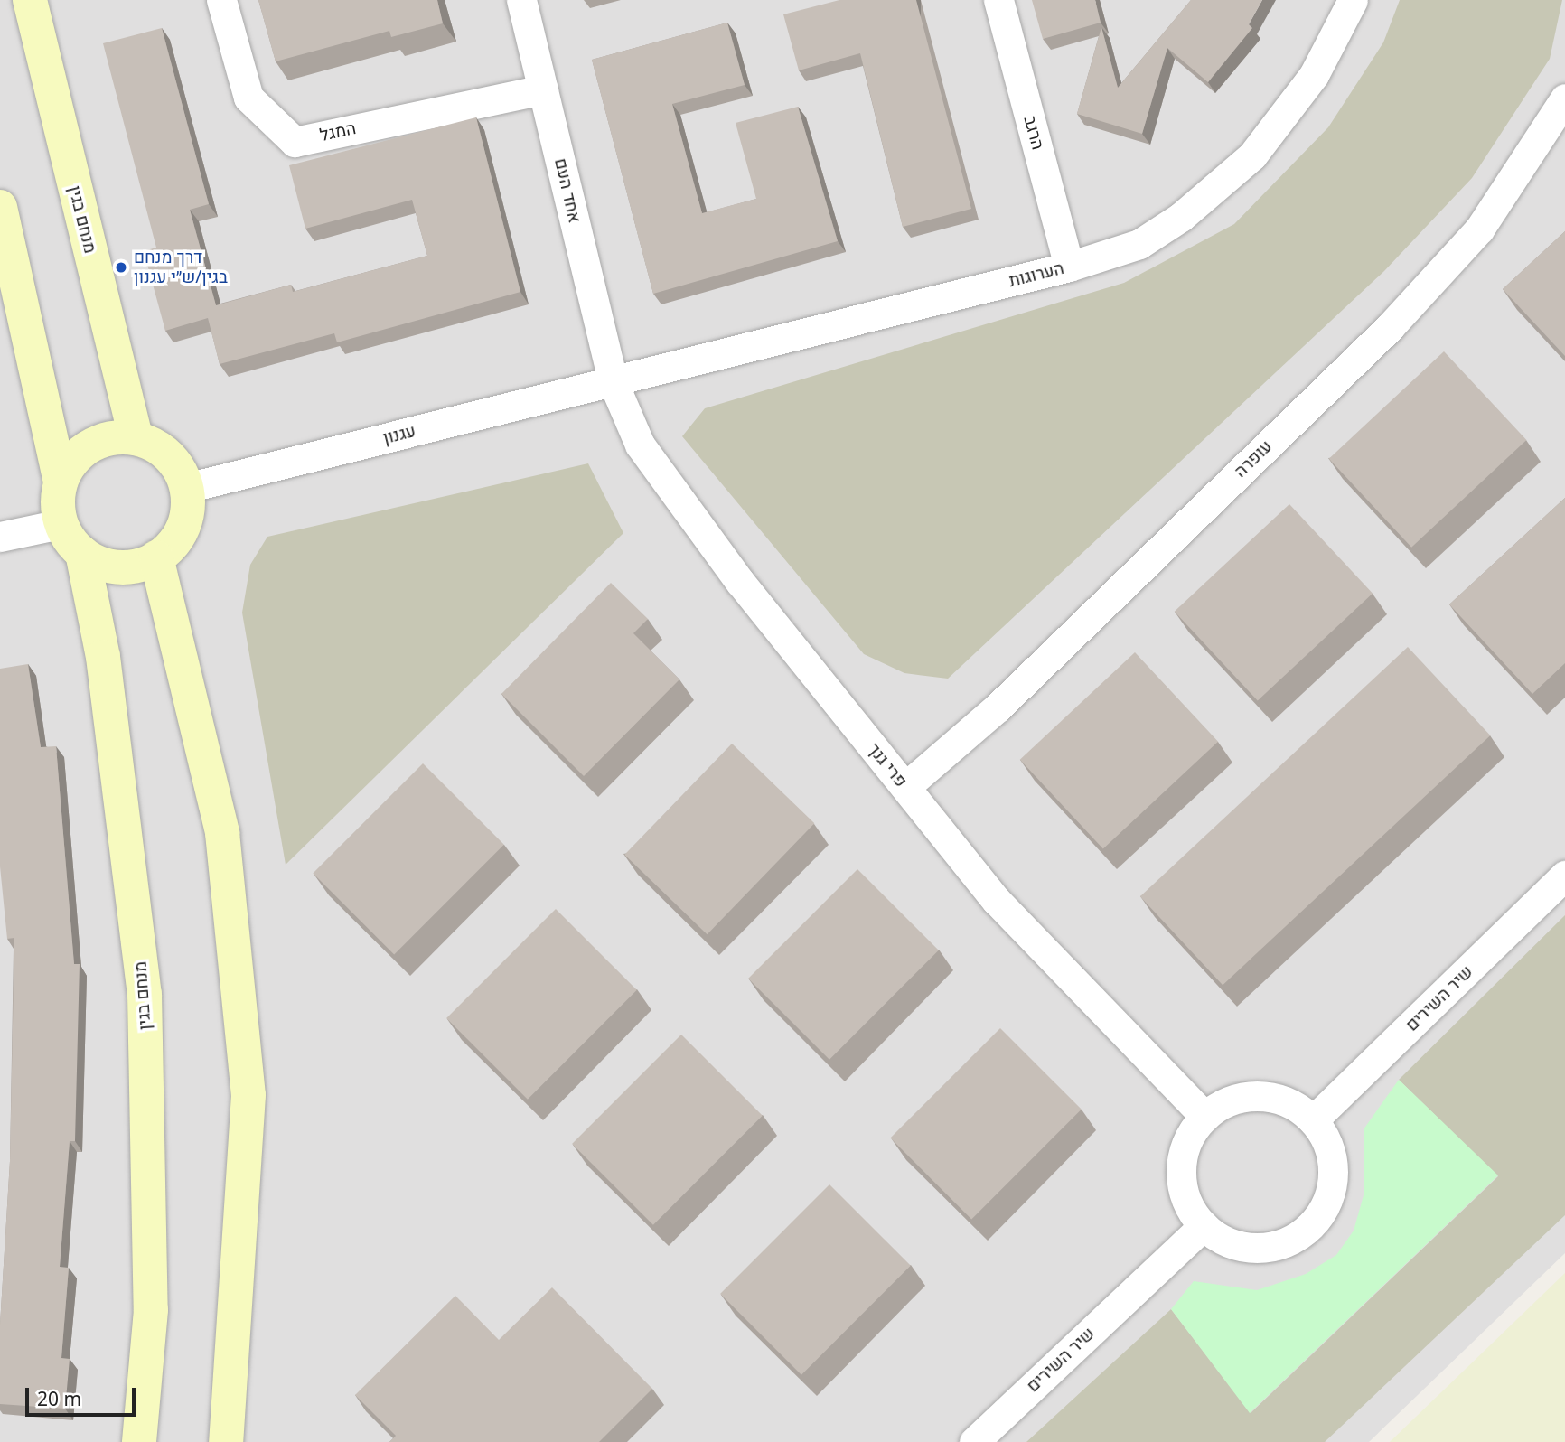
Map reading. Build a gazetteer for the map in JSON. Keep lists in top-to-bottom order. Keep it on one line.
{"streets":{"main road":["מנחם בגין"],"street":["המגל","הרגב","אחד העם","הערוגות","עגנון","עופרה","פרי גנך","שיר השירים"]},"crossings":[["המגל","אחד העם"],["הרגב","הערוגות"],["אחד העם","הערוגות"],["אחד העם","עגנון"],["אחד העם","פרי גנך"],["מנחם בגין","עגנון"],["הערוגות","עגנון"],["הערוגות","פרי גנך"],["עגנון","פרי גנך"],["עופרה","פרי גנך"],["פרי גנך","שיר השירים"]],"places":["דרך מנחם בגין/ש״י עגנון"],"scale_bar":"20 m"}
